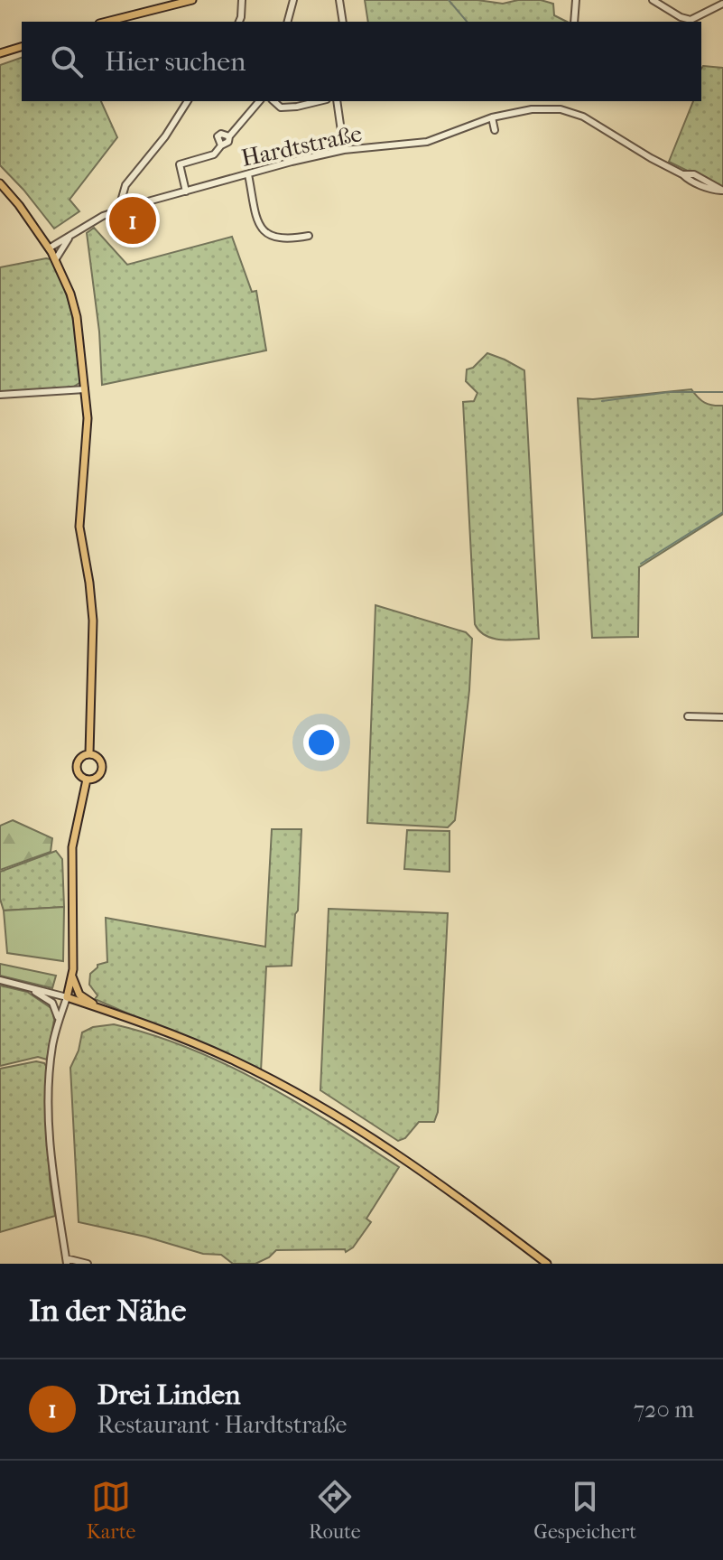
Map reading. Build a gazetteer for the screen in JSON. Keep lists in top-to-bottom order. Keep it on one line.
{"streets":{"street":["Hardtstraße"]},"page":{"search":"Hier suchen","pins":"1","heading":"In der Nähe","list":[{"mark":"1","name":"Drei Linden","note":"Restaurant · Hardtstraße","value":"720 m"}],"nav":["Karte","Route","Gespeichert"]}}
